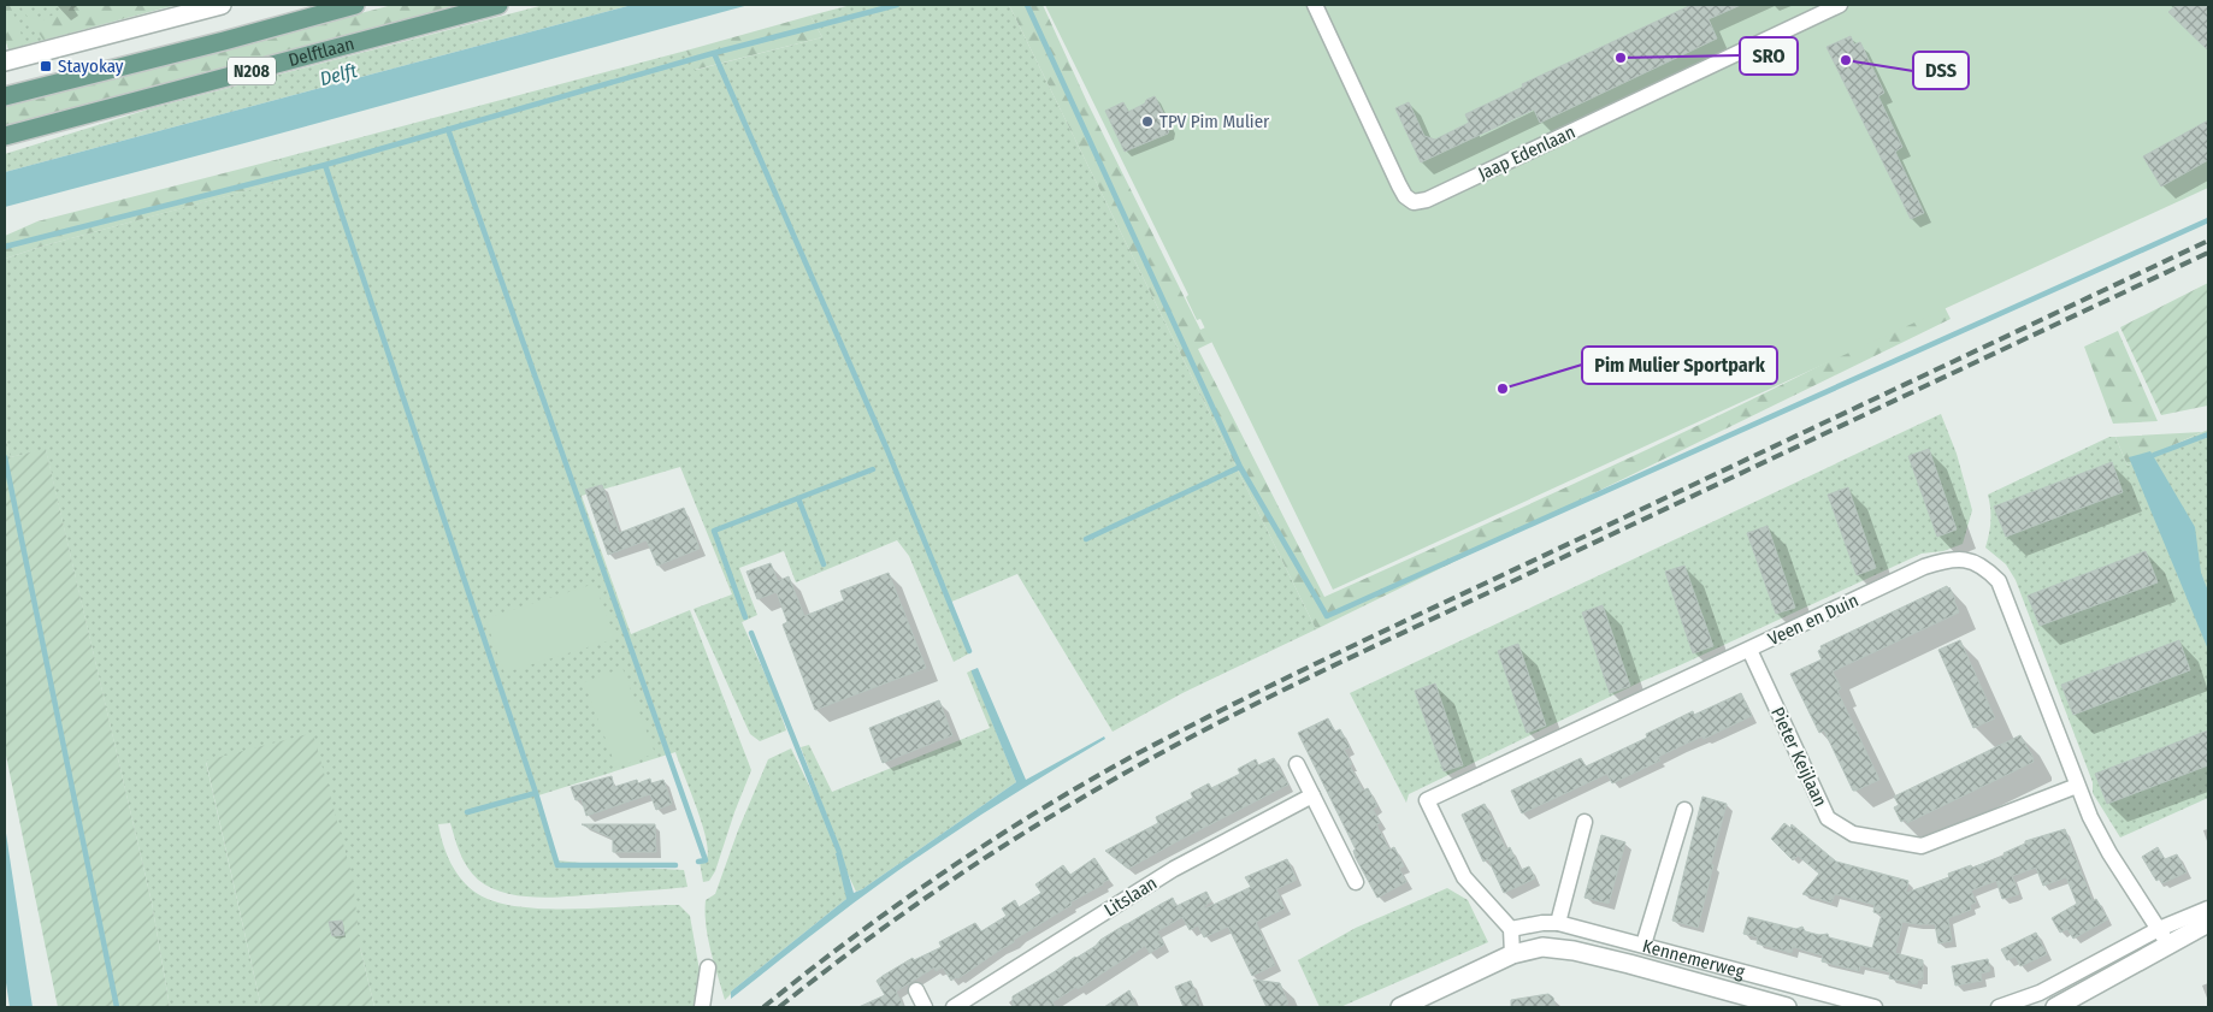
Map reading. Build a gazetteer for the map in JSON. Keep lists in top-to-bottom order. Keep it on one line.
{"streets":{"main road":["Delftlaan","N208"],"street":["Jaap Edenlaan","Veen en Duin","Pieter Keijlaan","Litslaan","Kennemerweg"]},"crossings":[["Veen en Duin","Pieter Keijlaan"],["Veen en Duin","Kennemerweg"]],"water":["Delft"],"places":{"other":["SRO","DSS","TPV Pim Mulier","Pim Mulier Sportpark"],"transit":["Stayokay"]}}
